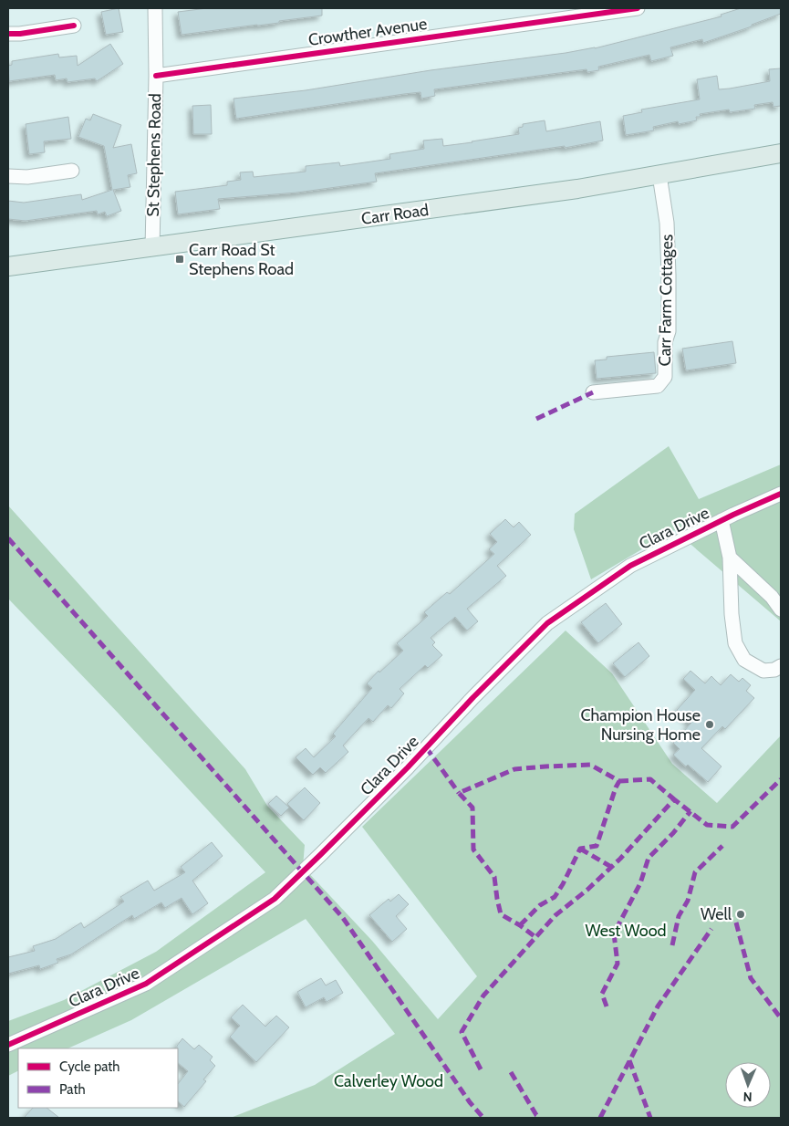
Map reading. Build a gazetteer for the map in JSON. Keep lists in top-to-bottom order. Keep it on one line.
{"streets":{"main road":["Carr Road"],"street":["Crowther Avenue","St Stephens Road","Carr Farm Cottages","Clara Drive"]},"crossings":[["Crowther Avenue","St Stephens Road"],["St Stephens Road","Carr Road"],["Carr Road","Carr Farm Cottages"]],"parks":["West Wood","Calverley Wood"],"places":{"transit":["Carr Road St Stephens Road"],"other":["Champion House Nursing Home","Well"]},"legend":["Cycle path","Path"],"north":"bottom"}
